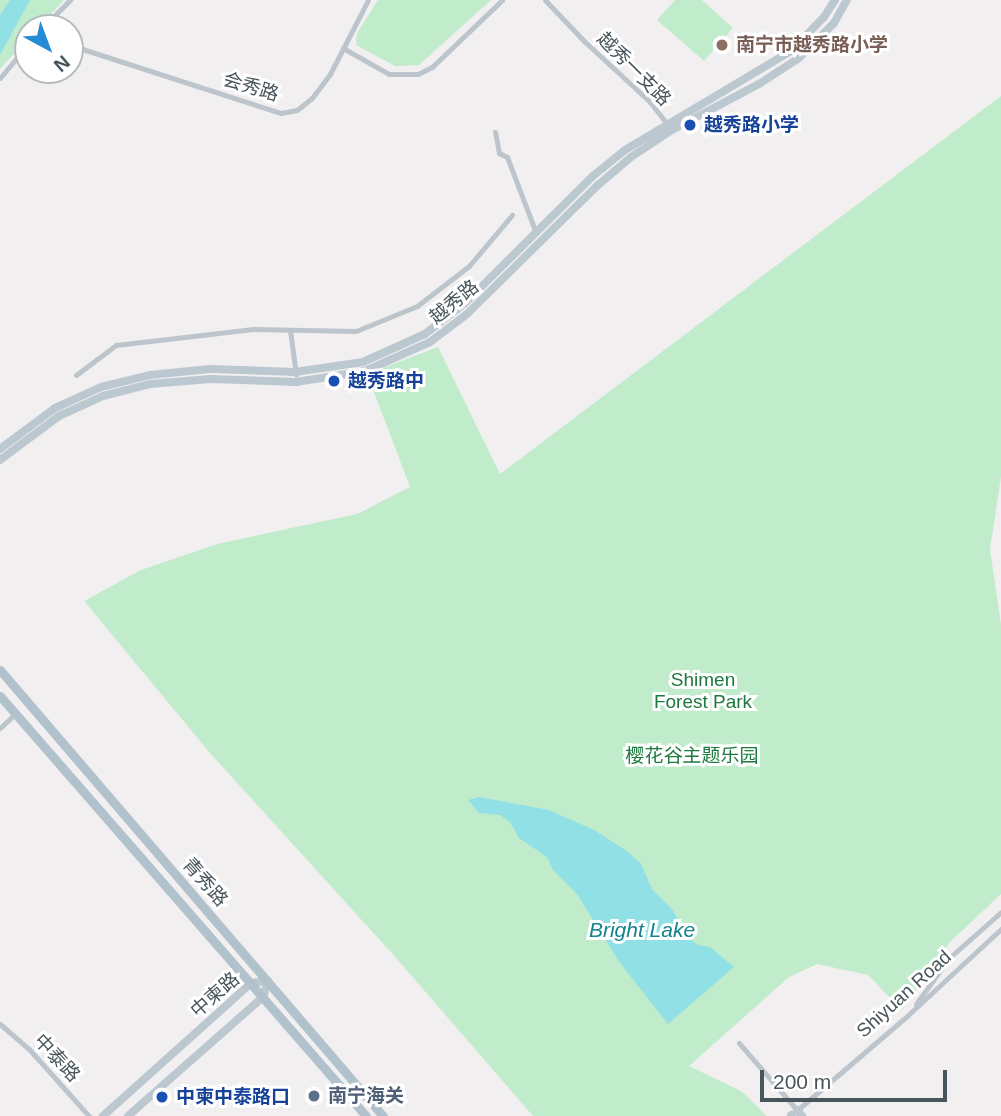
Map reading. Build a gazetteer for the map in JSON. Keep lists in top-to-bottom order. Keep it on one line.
{"streets":{"main road":["越秀路","青秀路","中柬路"],"street":["越秀一支路","会秀路","Shiyuan Road","中泰路"]},"crossings":[["越秀一支路","越秀路"],["青秀路","中柬路"]],"water":["Bright Lake"],"parks":["Shimen Forest Park","樱花谷主题乐园"],"places":["南宁市越秀路小学","越秀路小学","越秀路中","南宁海关","中柬中泰路口"],"scale_bar":"200 m","north":"bottom right"}
